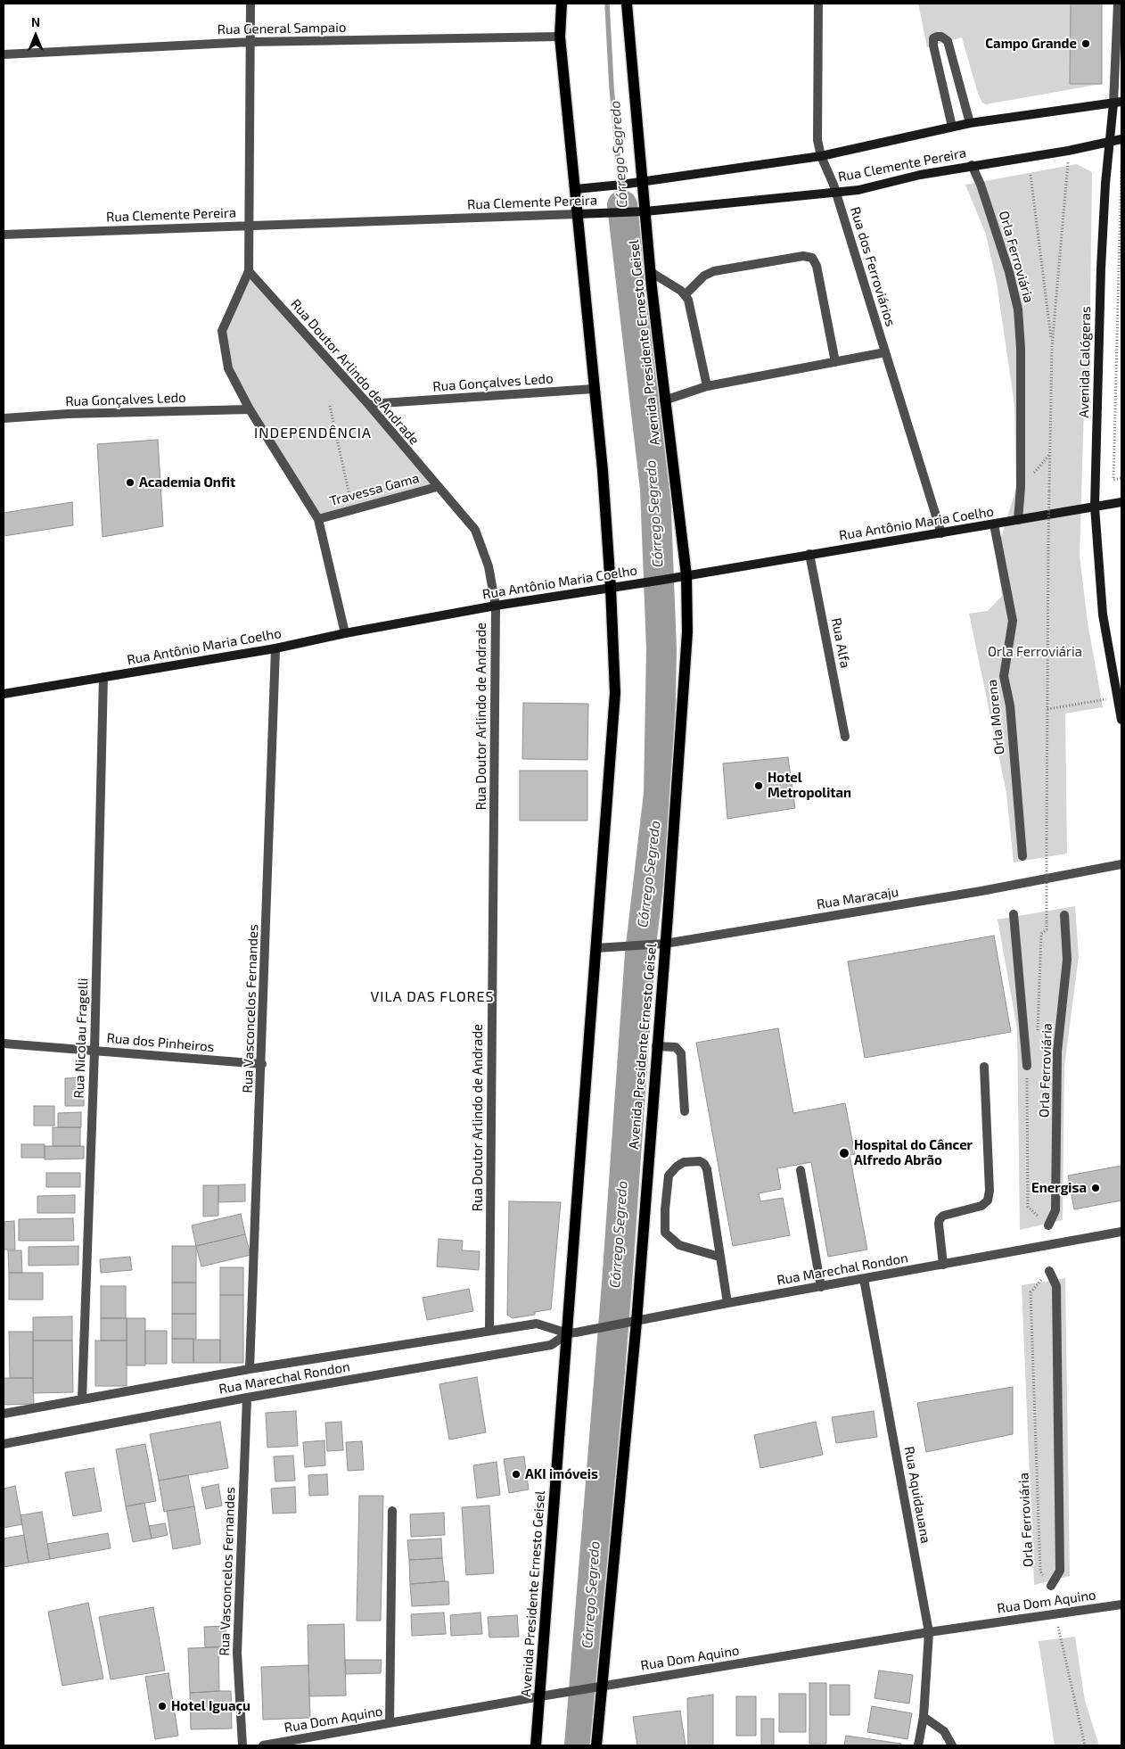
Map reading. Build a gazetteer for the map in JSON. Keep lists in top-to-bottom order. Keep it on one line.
{"streets":{"main road":["Rua Clemente Pereira","Avenida Presidente Ernesto Geisel","Avenida Calógeras","Rua Antônio Maria Coelho"],"street":["Rua General Sampaio","Orla Ferroviária","Rua dos Ferroviários","Rua Doutor Arlindo de Andrade","Rua Gonçalves Ledo","Travessa Gama","Rua Alfa","Orla Morena","Rua Maracaju","Rua Vasconcelos Fernandes","Rua Nicolau Fragelli","Rua dos Pinheiros","Rua Marechal Rondon","Rua Aquidauana","Rua Dom Aquino"]},"crossings":[["Rua General Sampaio","Avenida Presidente Ernesto Geisel"],["Rua Clemente Pereira","Orla Ferroviária"],["Rua Clemente Pereira","Rua dos Ferroviários"],["Rua Clemente Pereira","Avenida Presidente Ernesto Geisel"],["Rua Clemente Pereira","Avenida Calógeras"],["Orla Ferroviária","Rua Antônio Maria Coelho"],["Rua dos Ferroviários","Rua Antônio Maria Coelho"],["Avenida Presidente Ernesto Geisel","Rua Gonçalves Ledo"],["Avenida Presidente Ernesto Geisel","Rua Antônio Maria Coelho"],["Avenida Presidente Ernesto Geisel","Rua Maracaju"],["Avenida Presidente Ernesto Geisel","Rua Marechal Rondon"],["Avenida Presidente Ernesto Geisel","Rua Dom Aquino"],["Avenida Calógeras","Rua Antônio Maria Coelho"],["Rua Doutor Arlindo de Andrade","Rua Gonçalves Ledo"],["Rua Doutor Arlindo de Andrade","Travessa Gama"],["Rua Doutor Arlindo de Andrade","Rua Antônio Maria Coelho"],["Rua Doutor Arlindo de Andrade","Rua Marechal Rondon"],["Rua Antônio Maria Coelho","Rua Alfa"],["Rua Antônio Maria Coelho","Orla Morena"],["Rua Antônio Maria Coelho","Rua Vasconcelos Fernandes"],["Rua Antônio Maria Coelho","Rua Nicolau Fragelli"],["Rua Vasconcelos Fernandes","Rua dos Pinheiros"],["Rua Vasconcelos Fernandes","Rua Marechal Rondon"],["Rua Nicolau Fragelli","Rua dos Pinheiros"],["Rua Nicolau Fragelli","Rua Marechal Rondon"],["Rua Marechal Rondon","Rua Aquidauana"],["Rua Aquidauana","Rua Dom Aquino"]],"districts":["INDEPENDÊNCIA","VILA DAS FLORES"],"water":["Córrego Segredo"],"parks":["Orla Ferroviária"],"places":["Campo Grande","Academia Onfit","Hotel Metropolitan","Hospital do Câncer Alfredo Abrão","Energisa","AKI imóveis","Hotel Iguaçu"],"north":"top"}
